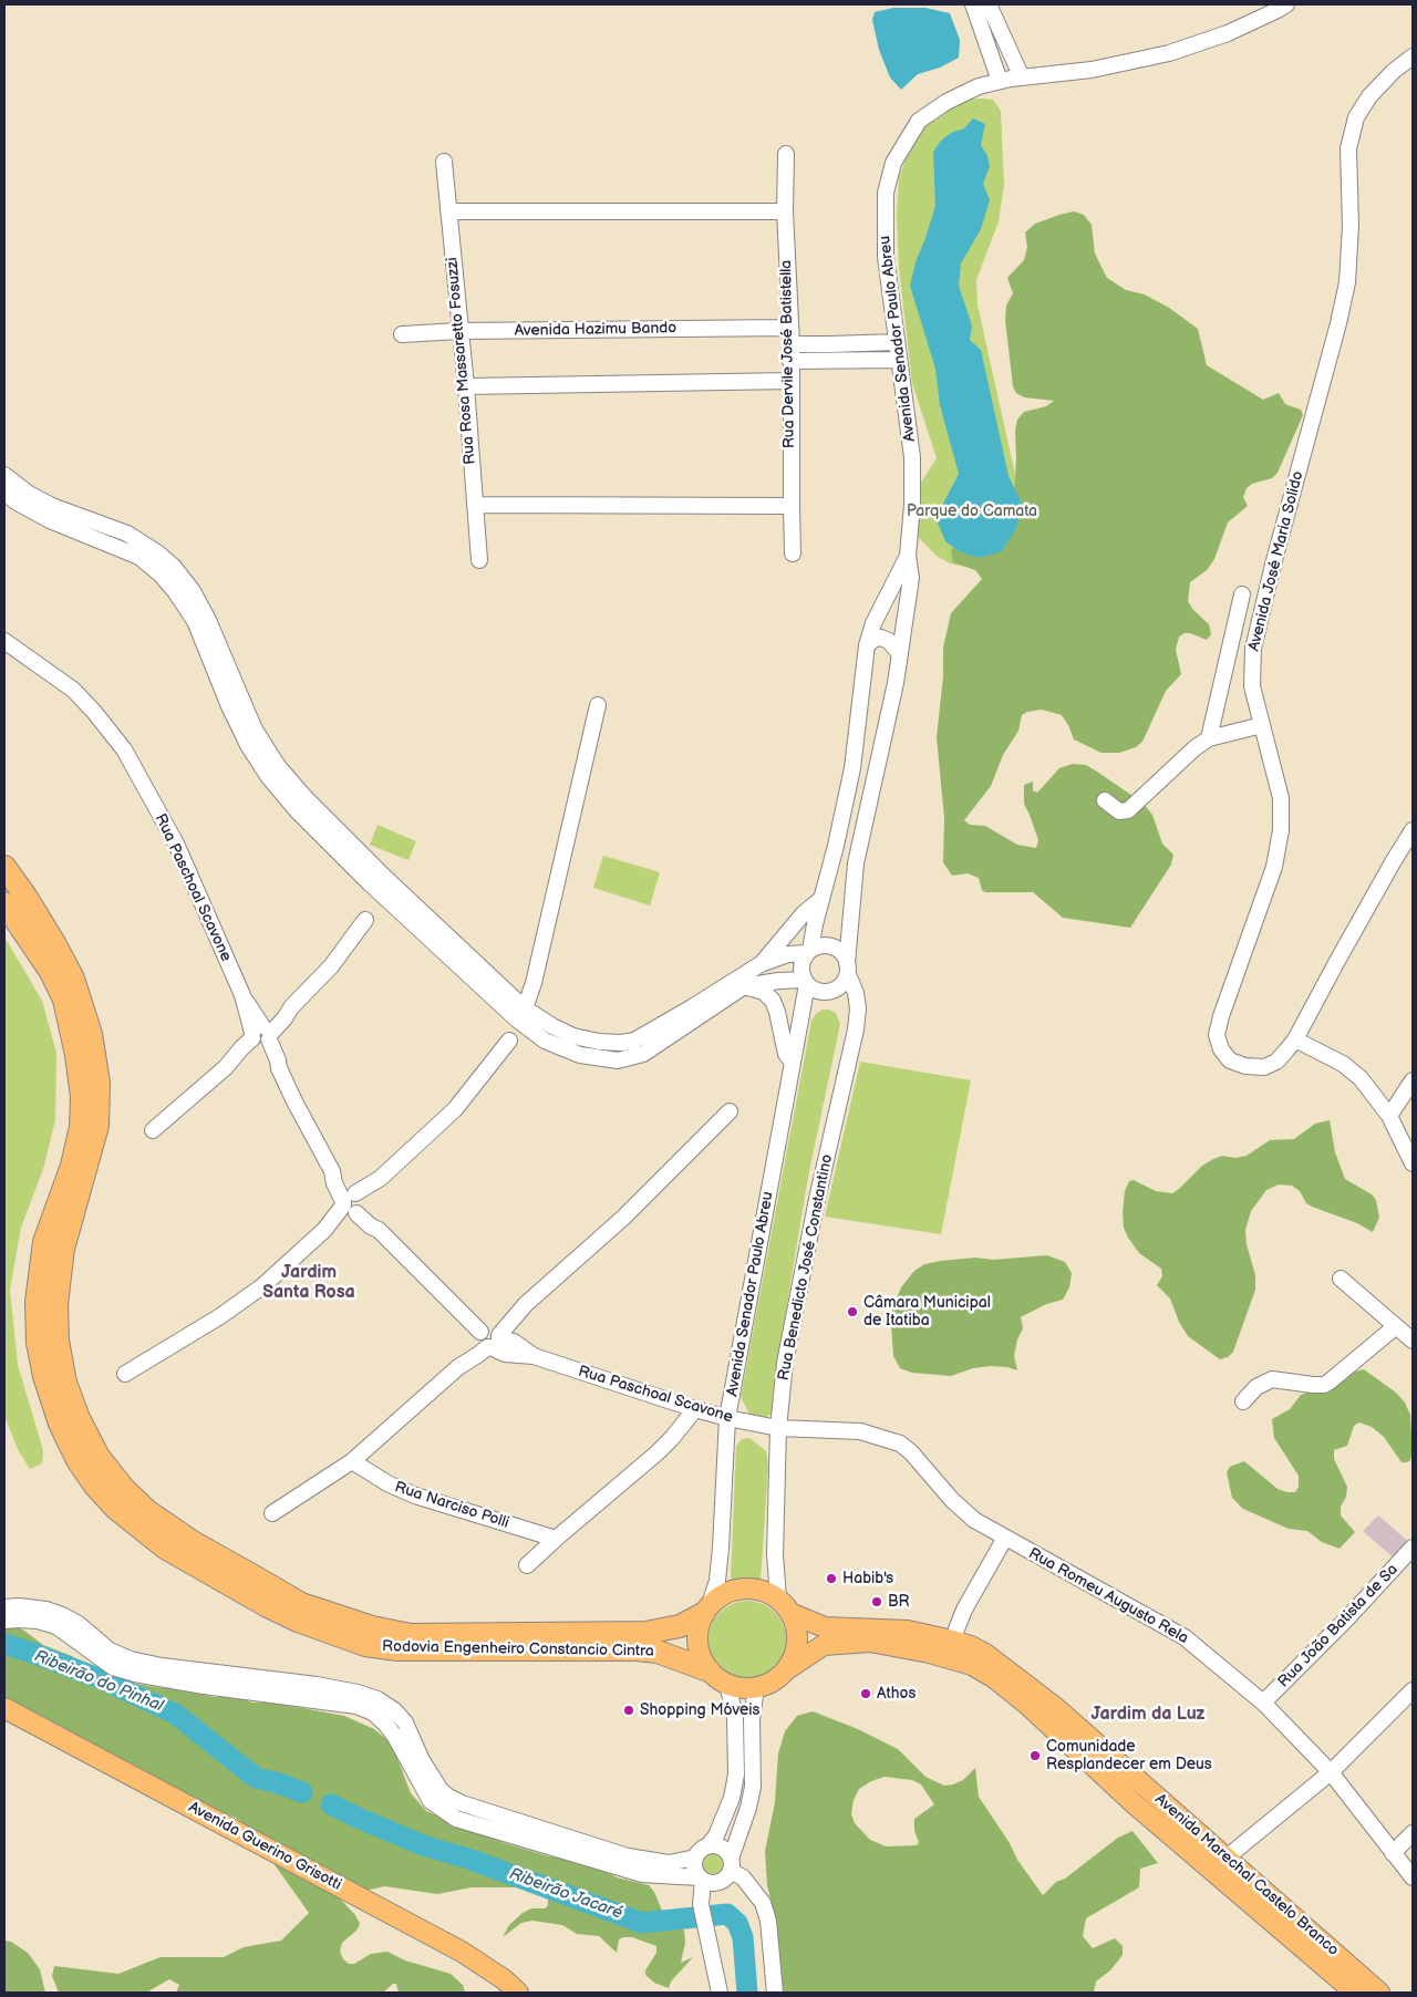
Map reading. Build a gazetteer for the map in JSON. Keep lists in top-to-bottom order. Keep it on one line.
{"streets":{"highway":["Rodovia Engenheiro Constancio Cintra"],"main road":["Avenida Guerino Grisotti","Avenida Marechal Castelo Branco"],"street":["Avenida Hazimu Bando","Avenida Senador Paulo Abreu","Rua Dervile José Batistella","Rua Rosa Massaretto Fosuzzi","Avenida José Maria Solido","Rua Paschoal Scavone","Rua Benedicto José Constantino","Rua Narciso Polli","Rua Romeu Augusto Rela","Rua João Batista de Sa"]},"crossings":[["Avenida Hazimu Bando","Rua Dervile José Batistella"],["Avenida Hazimu Bando","Rua Rosa Massaretto Fosuzzi"],["Avenida Senador Paulo Abreu","Rua Paschoal Scavone"],["Avenida Senador Paulo Abreu","Rua Benedicto José Constantino"],["Avenida Senador Paulo Abreu","Rodovia Engenheiro Constancio Cintra"],["Avenida Senador Paulo Abreu","Avenida Marechal Castelo Branco"],["Rua Paschoal Scavone","Rua Benedicto José Constantino"],["Rua Paschoal Scavone","Rua Romeu Augusto Rela"],["Rua Benedicto José Constantino","Rua Romeu Augusto Rela"],["Rua Benedicto José Constantino","Rodovia Engenheiro Constancio Cintra"],["Rua Benedicto José Constantino","Avenida Marechal Castelo Branco"],["Rua Romeu Augusto Rela","Rua João Batista de Sa"],["Rodovia Engenheiro Constancio Cintra","Avenida Marechal Castelo Branco"]],"districts":["Jardim Santa Rosa","Jardim da Luz"],"water":["Ribeirão do Pinhal","Ribeirão Jacaré"],"parks":["Parque do Camata"],"places":["Câmara Municipal de Itatiba","Habib's","BR","Athos","Shopping Móveis","Comunidade Resplandecer em Deus"]}
